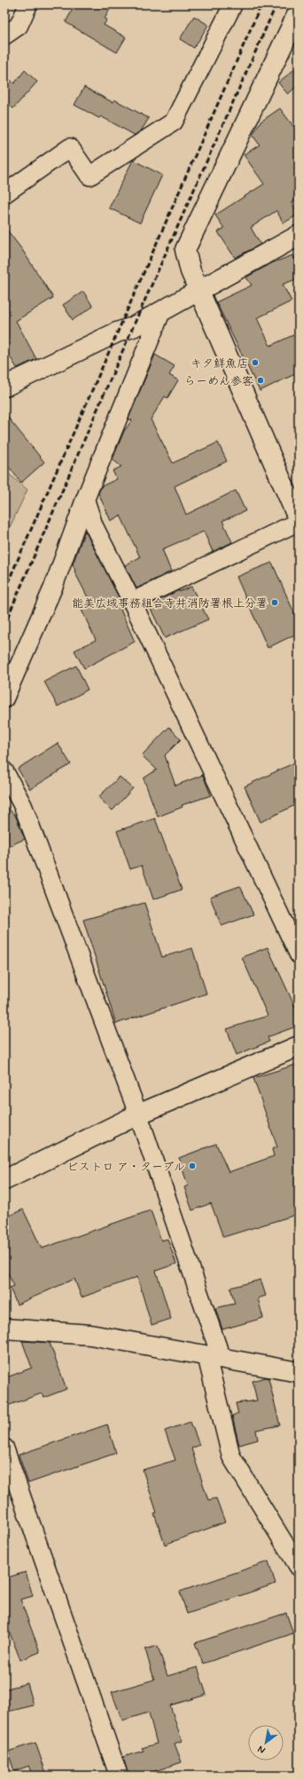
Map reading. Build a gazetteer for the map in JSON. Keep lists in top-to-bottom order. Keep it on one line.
{"places":["キタ鮮魚店","らーめん参客","能美広域事務組合寺井消防署根上分署","ビストロ ア・ターブル"],"north":"bottom left"}
